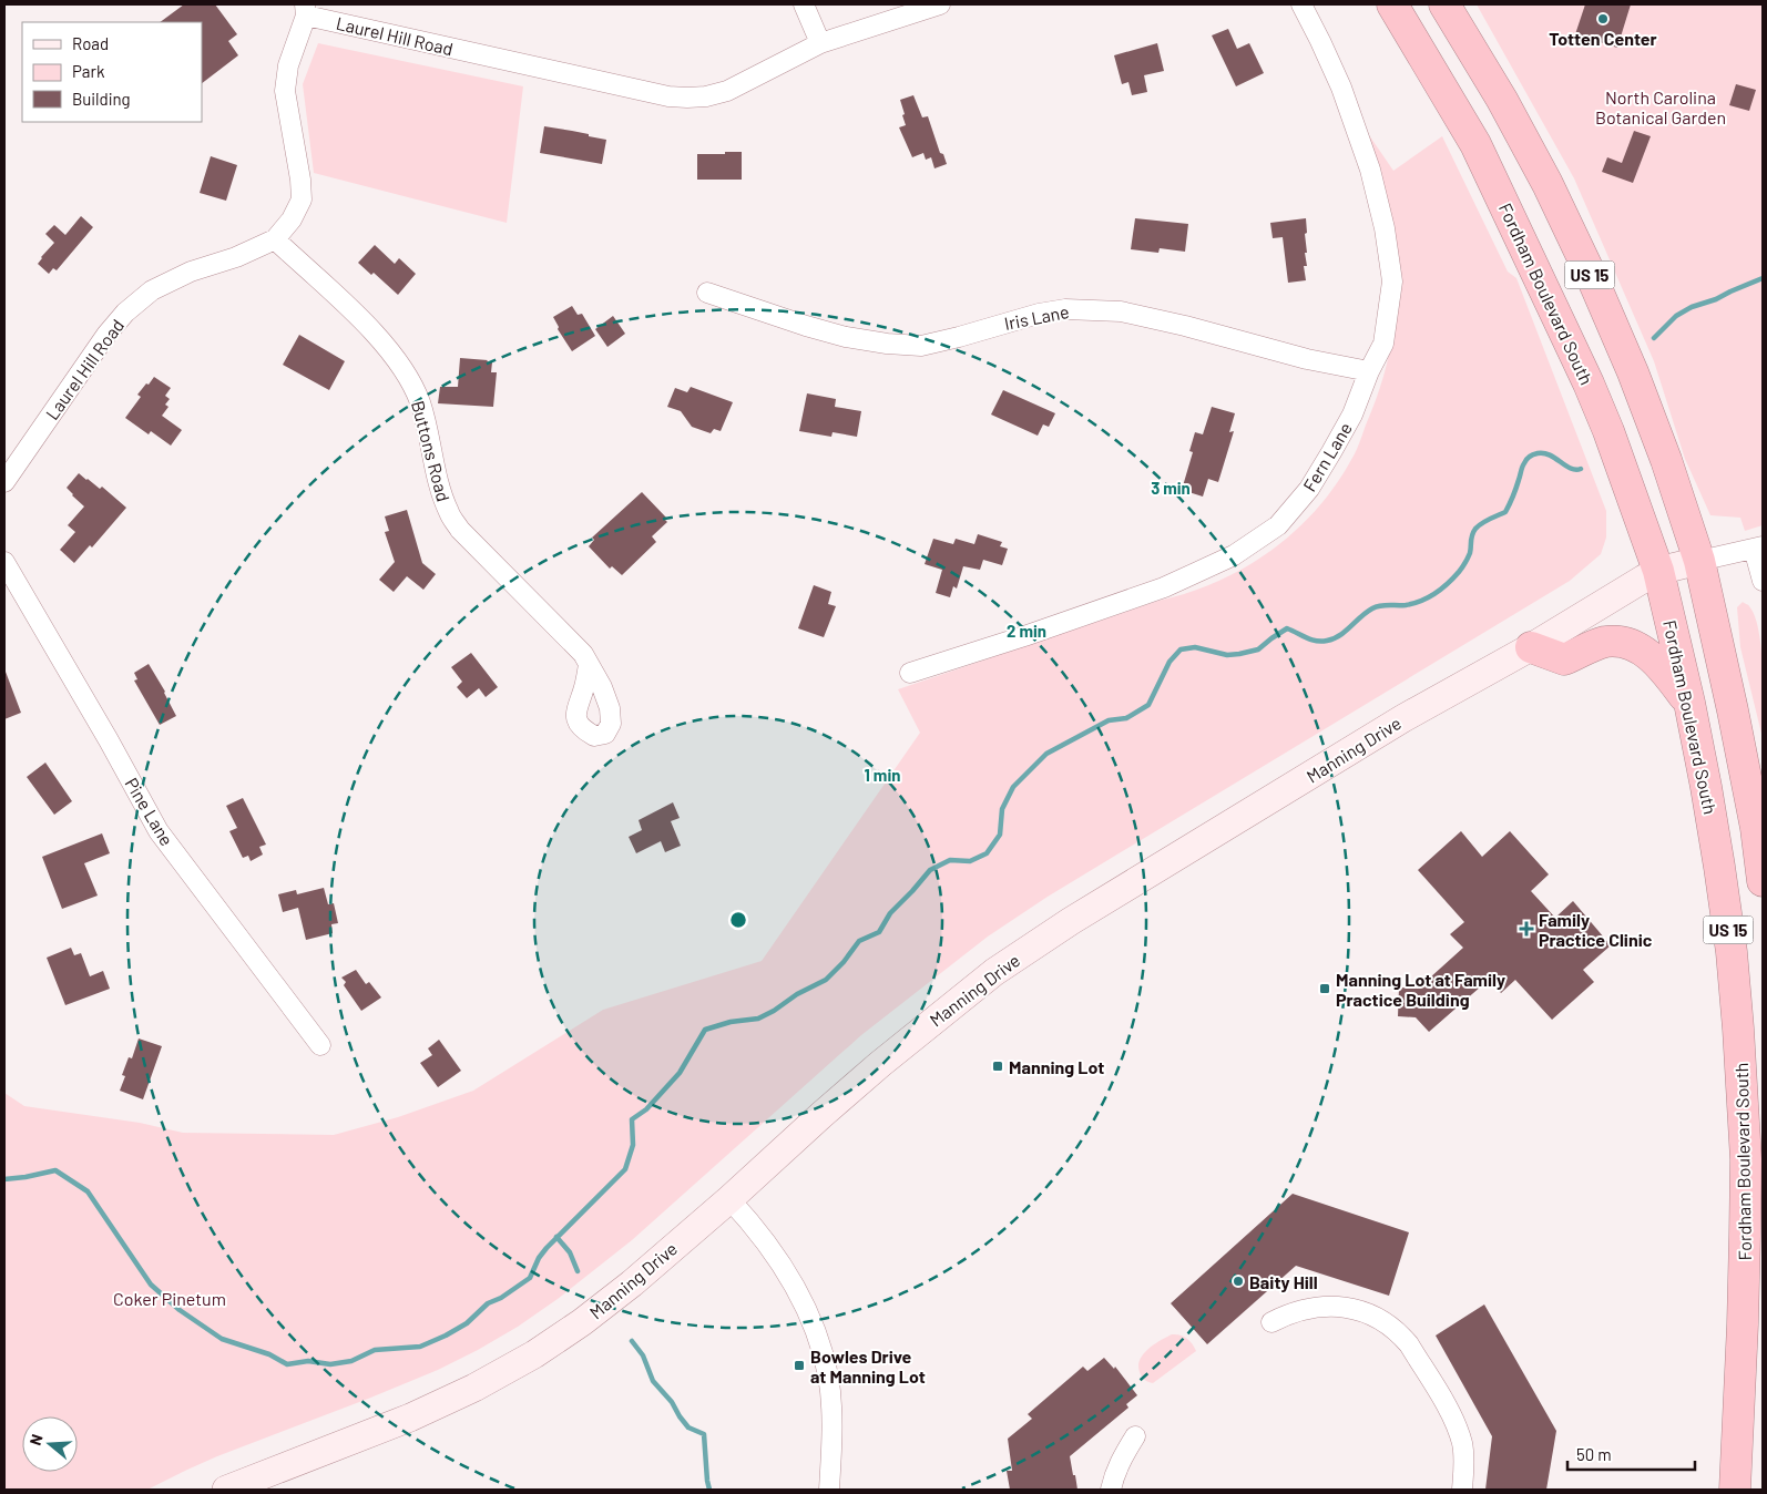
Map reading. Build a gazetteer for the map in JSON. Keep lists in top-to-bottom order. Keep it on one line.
{"streets":{"highway":["US 15","Fordham Boulevard South"],"street":["Laurel Hill Road","Iris Lane","Buttons Road","Fern Lane","Manning Drive","Pine Lane"]},"crossings":[["Laurel Hill Road","Buttons Road"],["US 15","Manning Drive"],["Fordham Boulevard South","Manning Drive"],["Iris Lane","Fern Lane"]],"parks":["North Carolina Botanical Garden","Coker Pinetum"],"places":{"other":["Totten Center","Baity Hill"],"health":["Family Practice Clinic"],"transit":["Manning Lot at Family Practice Building","Manning Lot","Bowles Drive at Manning Lot"]},"legend":["Road","Park","Building"],"scale_bar":"50 m","north":"left","rings":["3 min","2 min","1 min"]}
